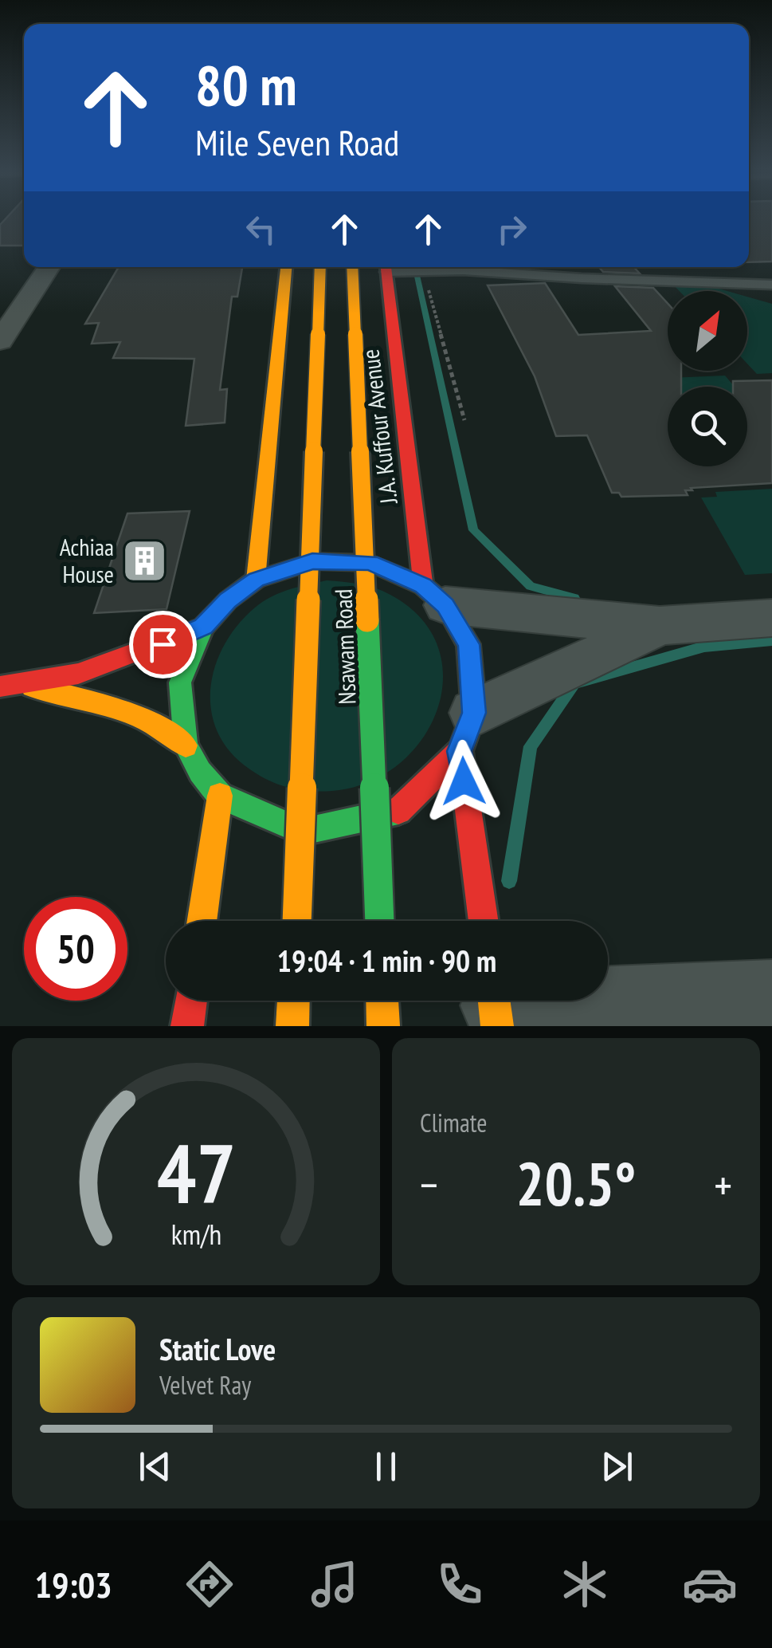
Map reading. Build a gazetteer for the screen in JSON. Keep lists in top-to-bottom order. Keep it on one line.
{"streets":{"main road":["J.A. Kuffour Avenue","Nsawam Road"]},"places":{"building":["Achiaa House"]},"north":"top right","page":{"turn":["80 m","Mile Seven Road"],"limit":"50","trip":"19:04 · 1 min · 90 m","tile":"Climate","heat":["−","20.5°","+"],"song":["Static Love","Velvet Ray"],"tabs":"19:03","gauge":["47","km/h"]}}
